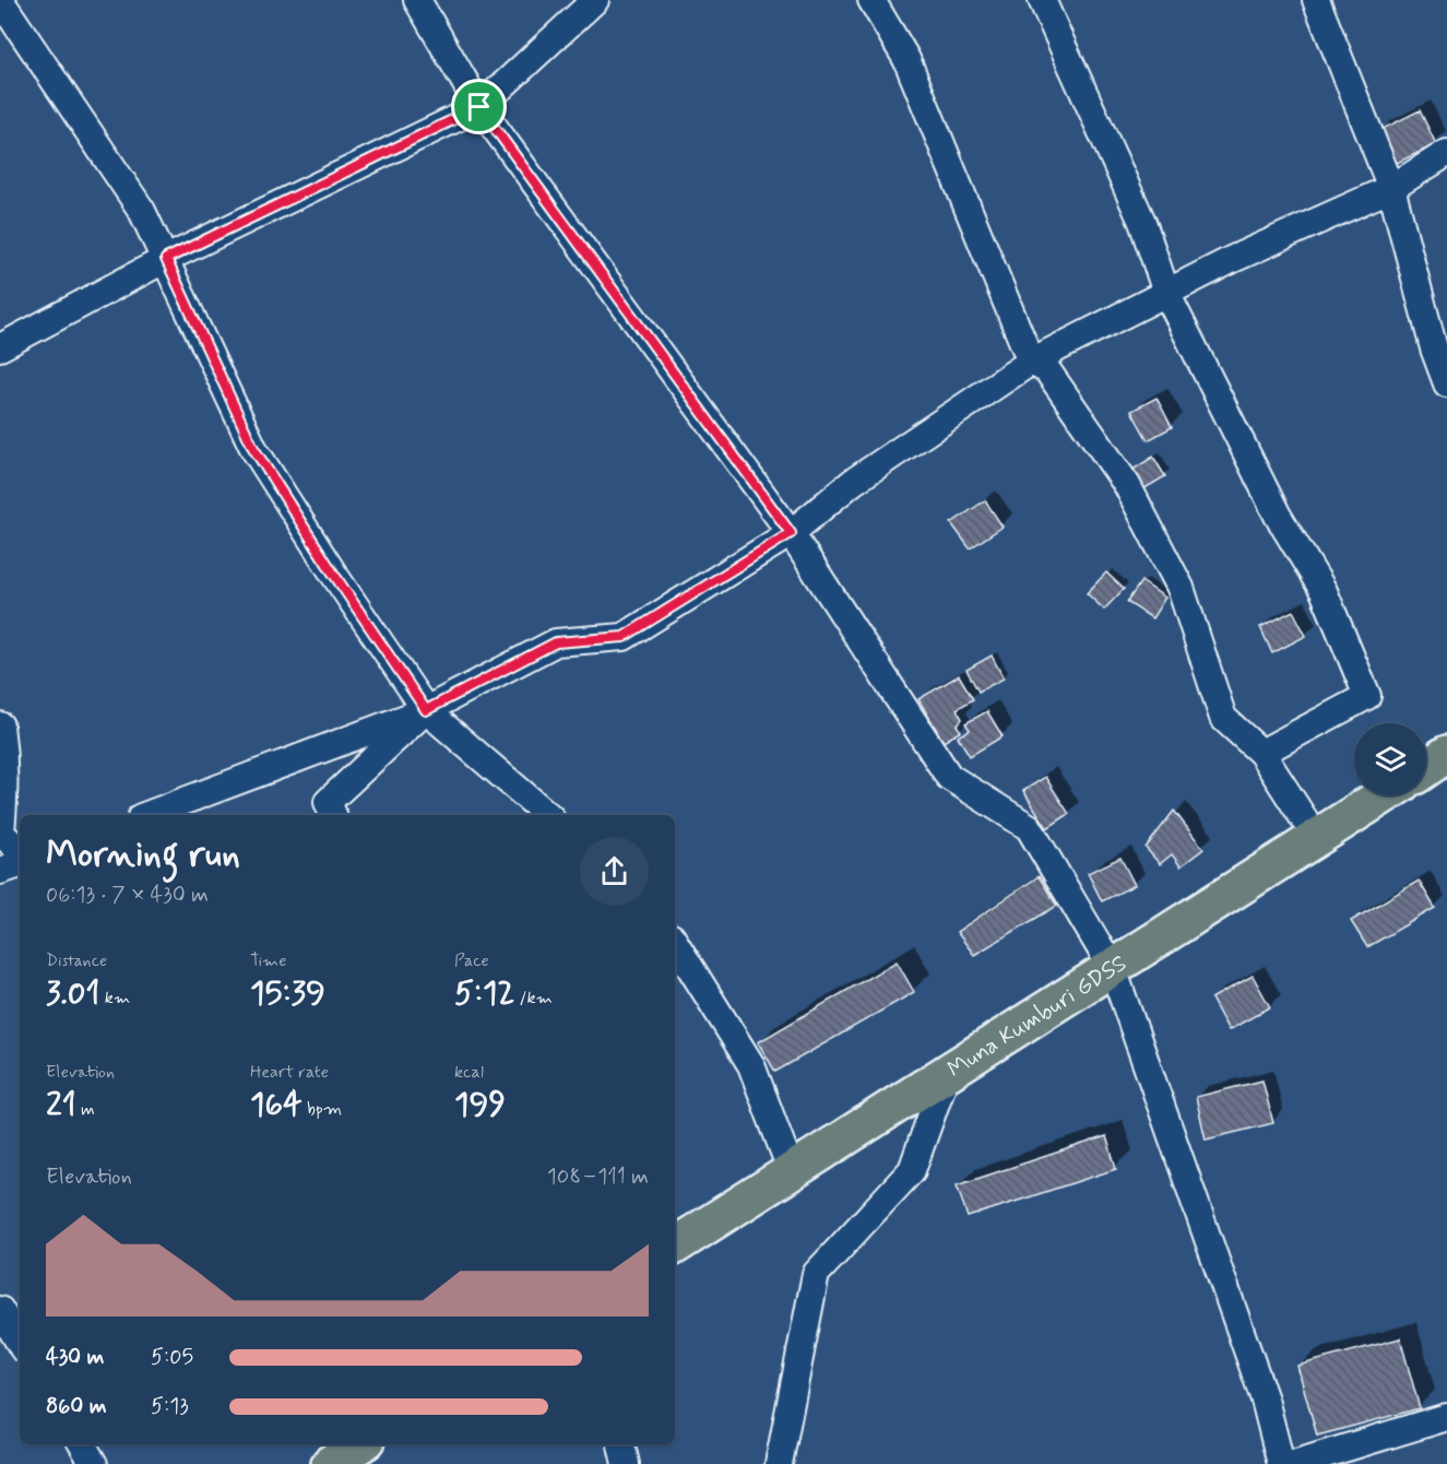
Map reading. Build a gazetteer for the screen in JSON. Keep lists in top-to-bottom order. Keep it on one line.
{"streets":{"highway":["Muna Kumburi GDSS"]},"page":{"heading":["Morning run","06:13 · 7 × 430 m"],"stats":[["Distance","3.01 km"],["Time","15:39"],["Pace","5:12 /km"],["Elevation","21 m"],["Heart rate","164 bpm"],["kcal","199"]],"chart":["Elevation","108–111 m"],"list":[{"name":"430 m","note":"5:05"},{"name":"860 m","note":"5:13"}]}}
